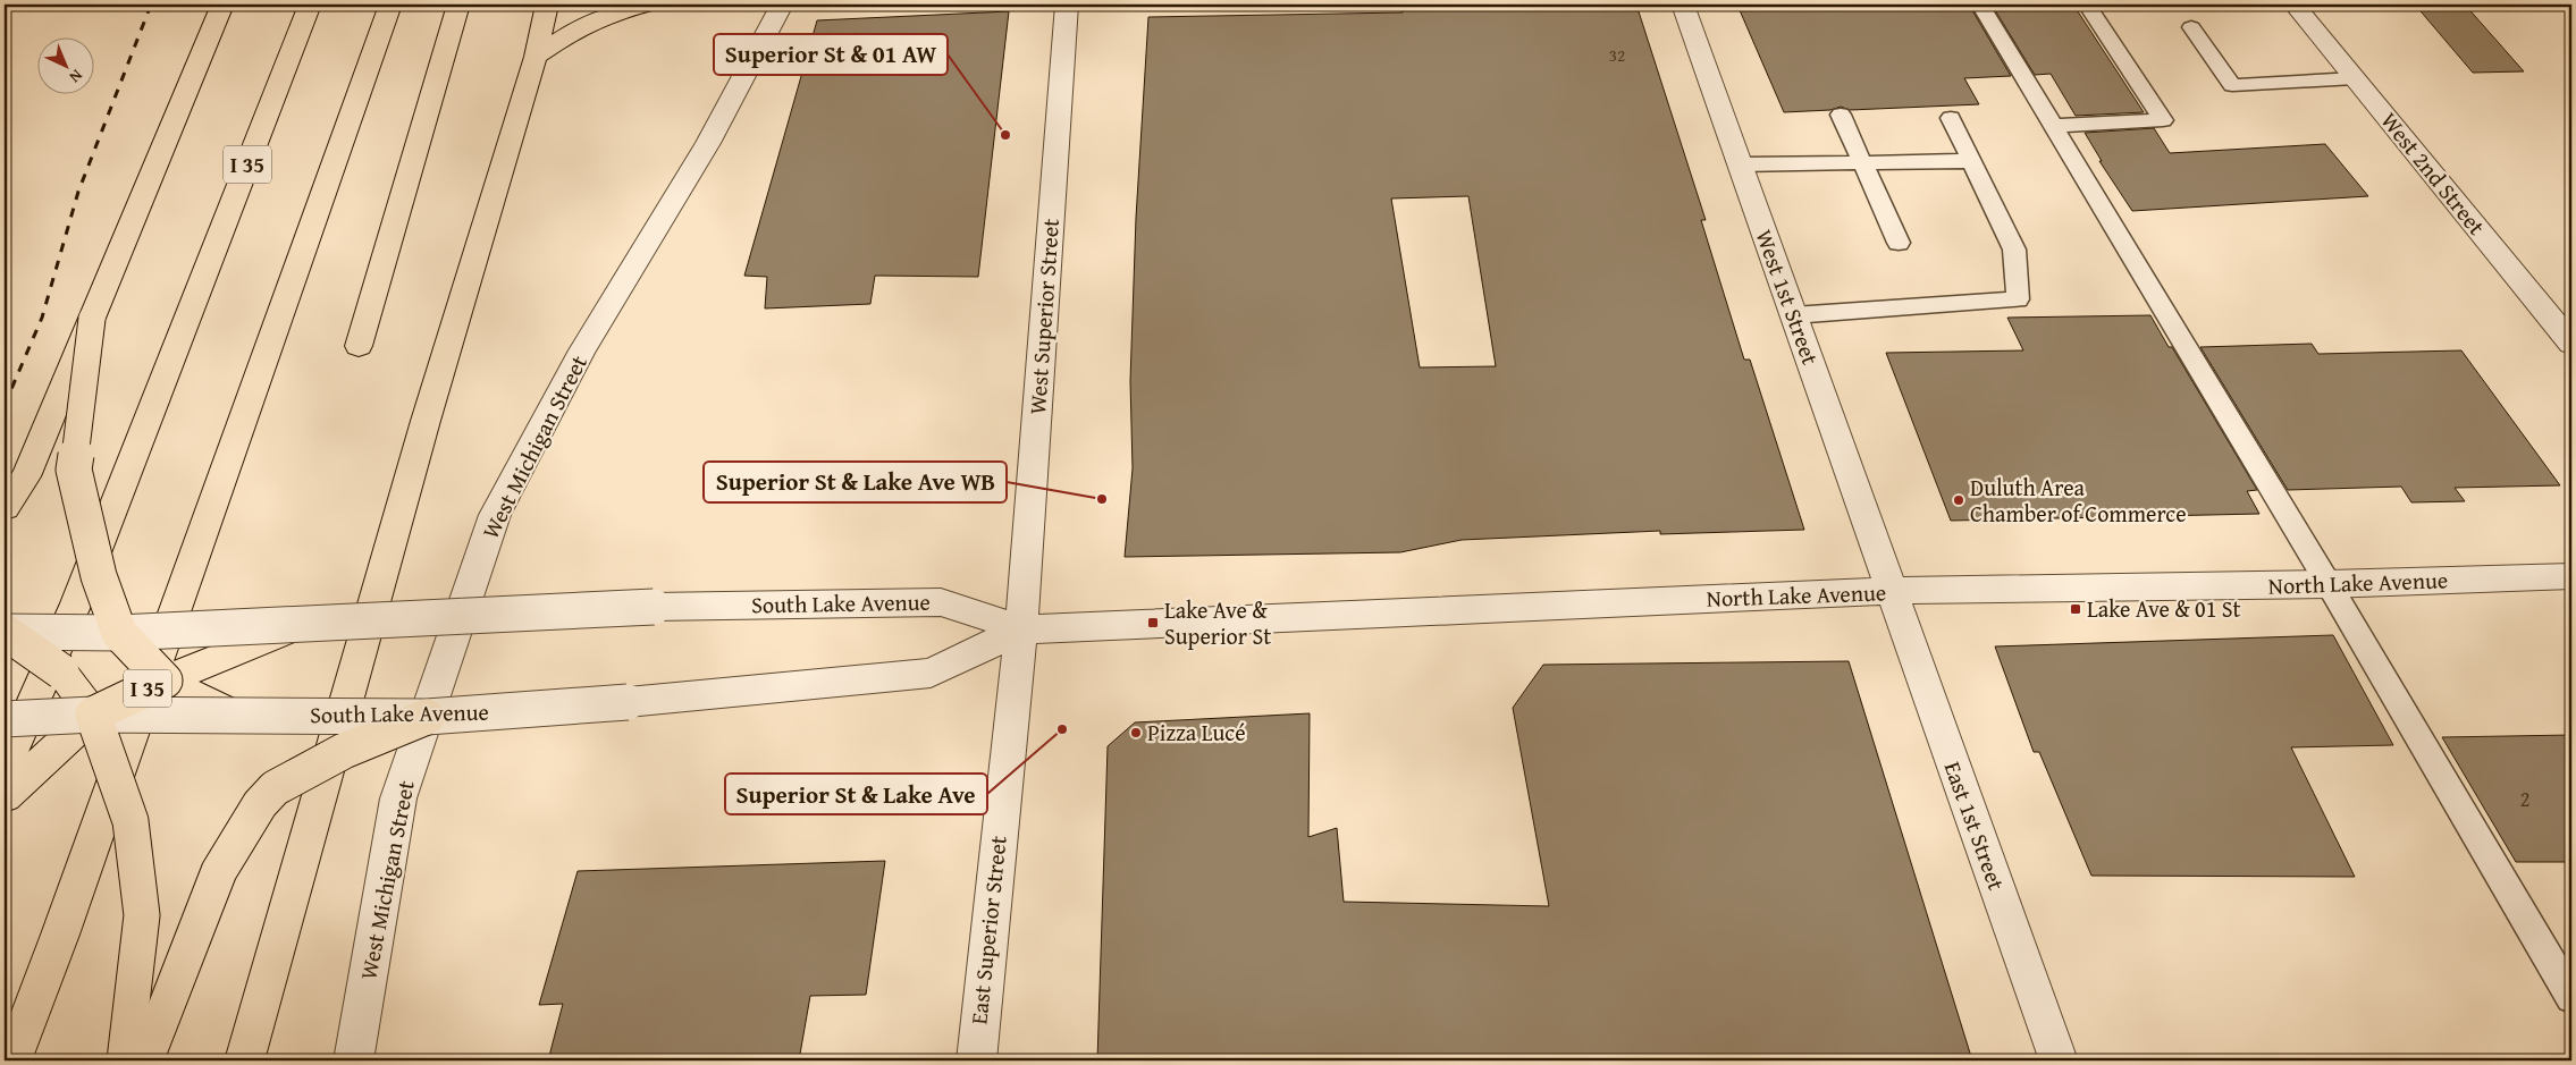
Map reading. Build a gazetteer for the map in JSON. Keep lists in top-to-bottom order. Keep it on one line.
{"streets":{"highway":["I 35"],"street":["West 2nd Street","West 1st Street","West Superior Street","West Michigan Street","North Lake Avenue","South Lake Avenue","East 1st Street","East Superior Street"]},"crossings":[["West 1st Street","North Lake Avenue"],["West 1st Street","East 1st Street"],["West Superior Street","North Lake Avenue"],["West Superior Street","South Lake Avenue"],["West Superior Street","East Superior Street"],["North Lake Avenue","South Lake Avenue"],["North Lake Avenue","East 1st Street"],["North Lake Avenue","East Superior Street"],["South Lake Avenue","East Superior Street"]],"places":{"other":["Superior St & 01 AW","Superior St & Lake Ave WB","Duluth Area Chamber of Commerce","Superior St & Lake Ave","Pizza Lucé"],"transit":["Lake Ave & 01 St","Lake Ave & Superior St"]},"house_numbers":["32","2"],"north":"bottom right"}
